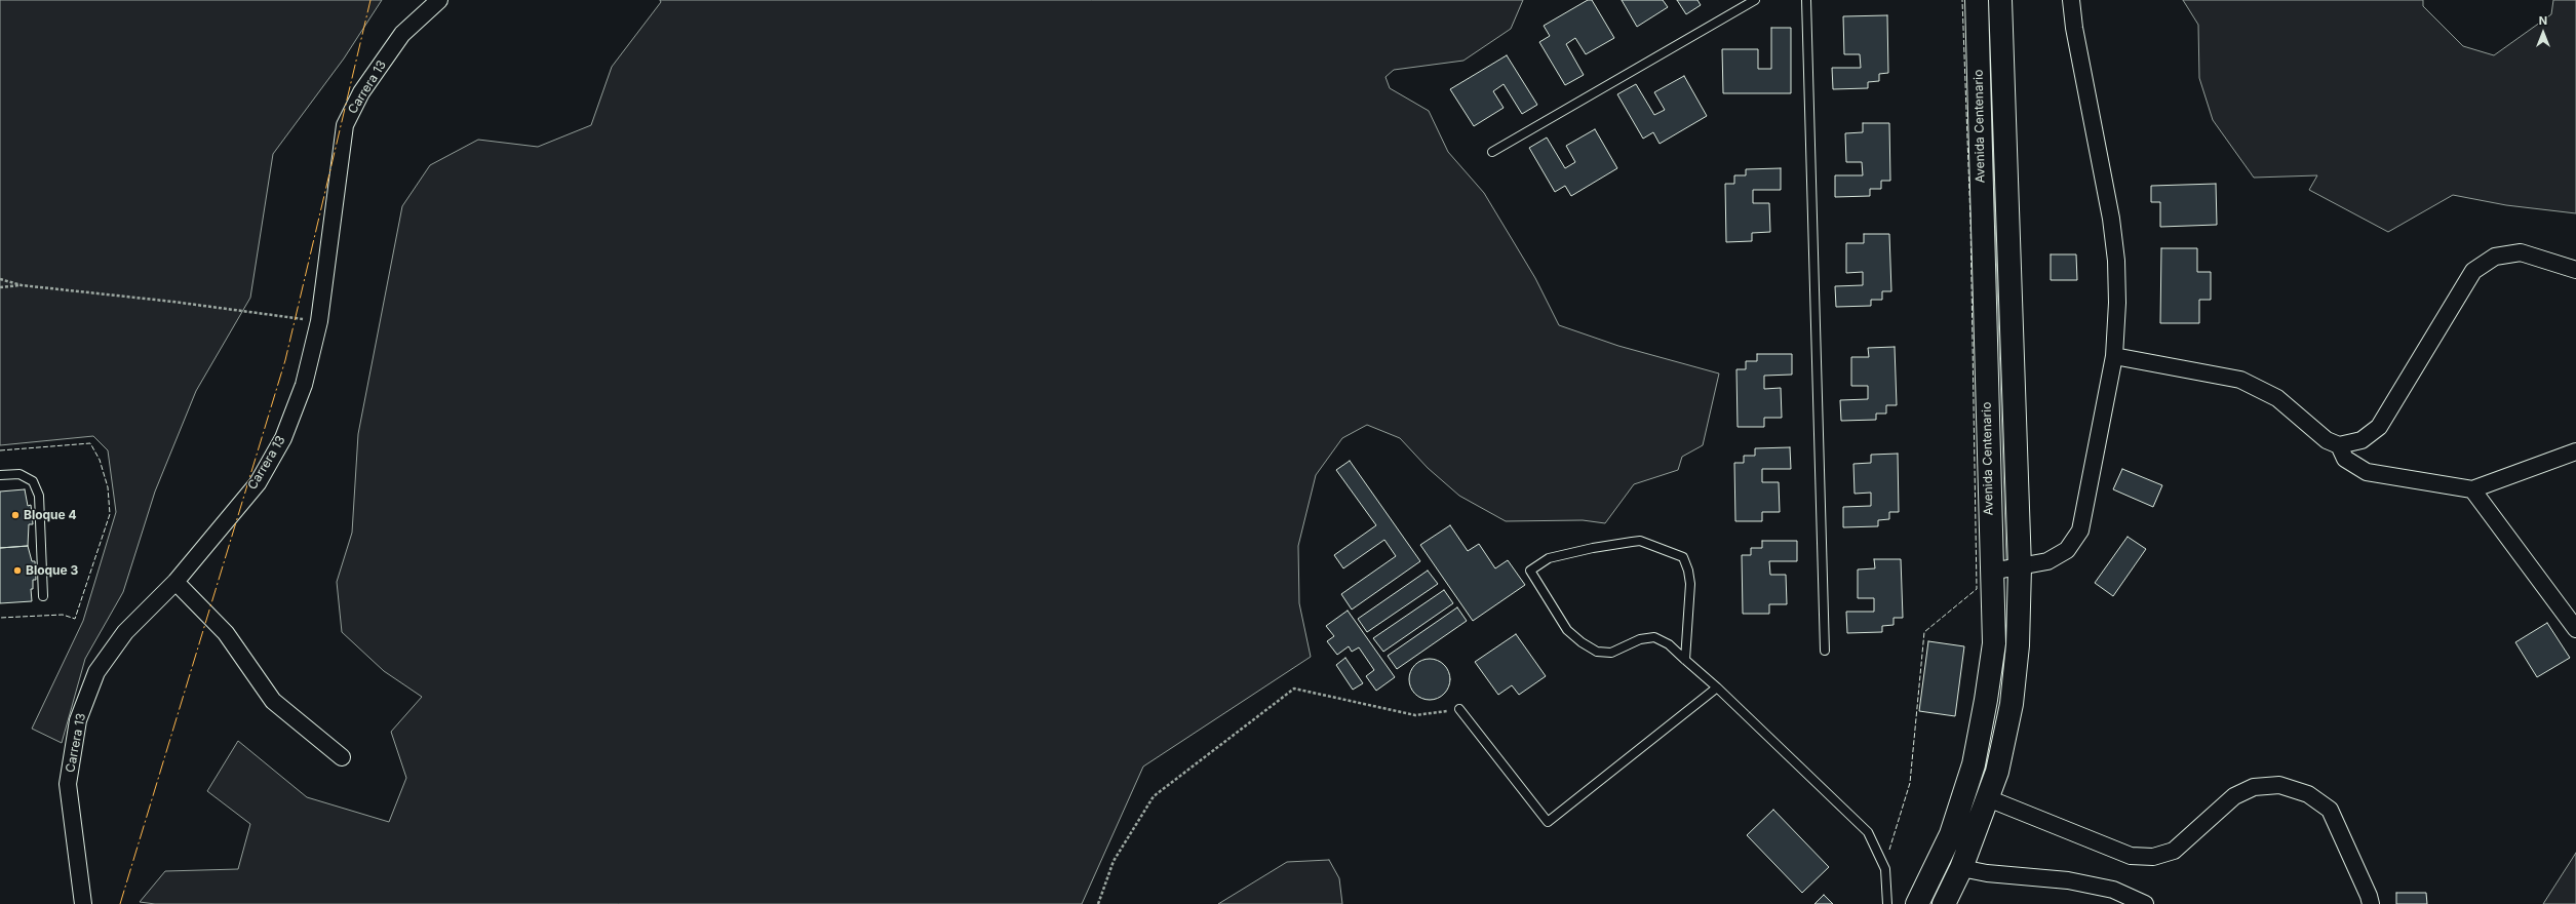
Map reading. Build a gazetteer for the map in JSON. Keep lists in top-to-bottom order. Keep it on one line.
{"streets":{"main road":["Avenida Centenario"],"street":["Carrera 13"]},"places":["Bloque 4","Bloque 3"],"north":"top"}
